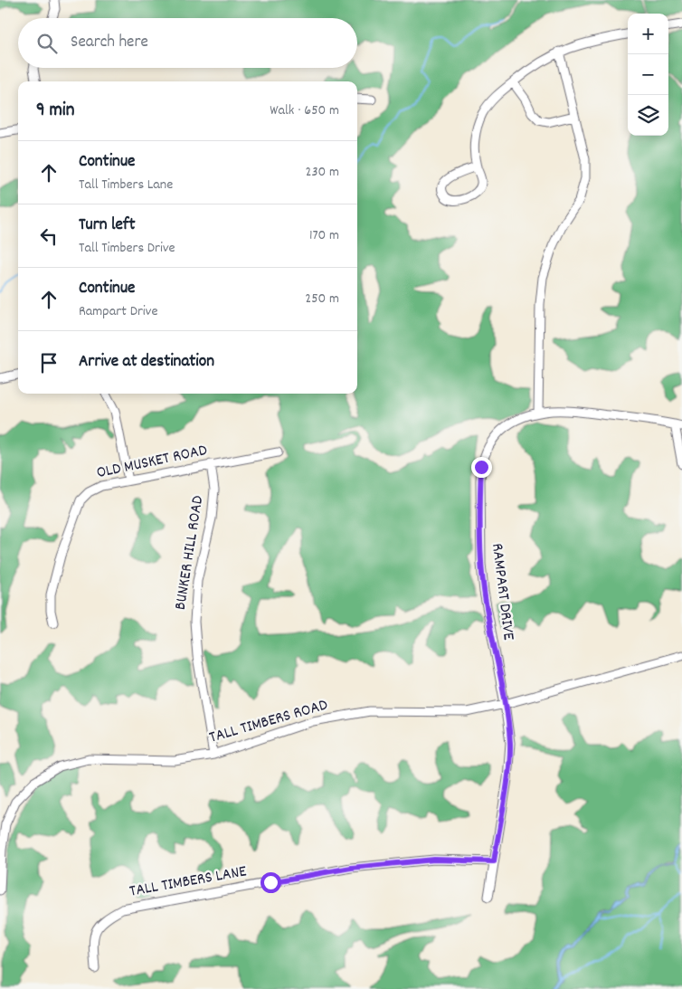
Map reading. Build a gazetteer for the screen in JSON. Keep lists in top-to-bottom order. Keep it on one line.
{"streets":{"street":["OLD MUSKET ROAD","BUNKER HILL ROAD","RAMPART DRIVE","TALL TIMBERS ROAD","TALL TIMBERS LANE"]},"crossings":[["OLD MUSKET ROAD","BUNKER HILL ROAD"],["BUNKER HILL ROAD","TALL TIMBERS ROAD"],["RAMPART DRIVE","TALL TIMBERS ROAD"],["RAMPART DRIVE","TALL TIMBERS LANE"]],"page":{"map_buttons":["+","−"],"search":"Search here","heading":["9 min","Walk · 650 m"],"list":[["Continue","Tall Timbers Lane","230 m"],["Turn left","Tall Timbers Drive","170 m"],["Continue","Rampart Drive","250 m"],"Arrive at destination"]}}
